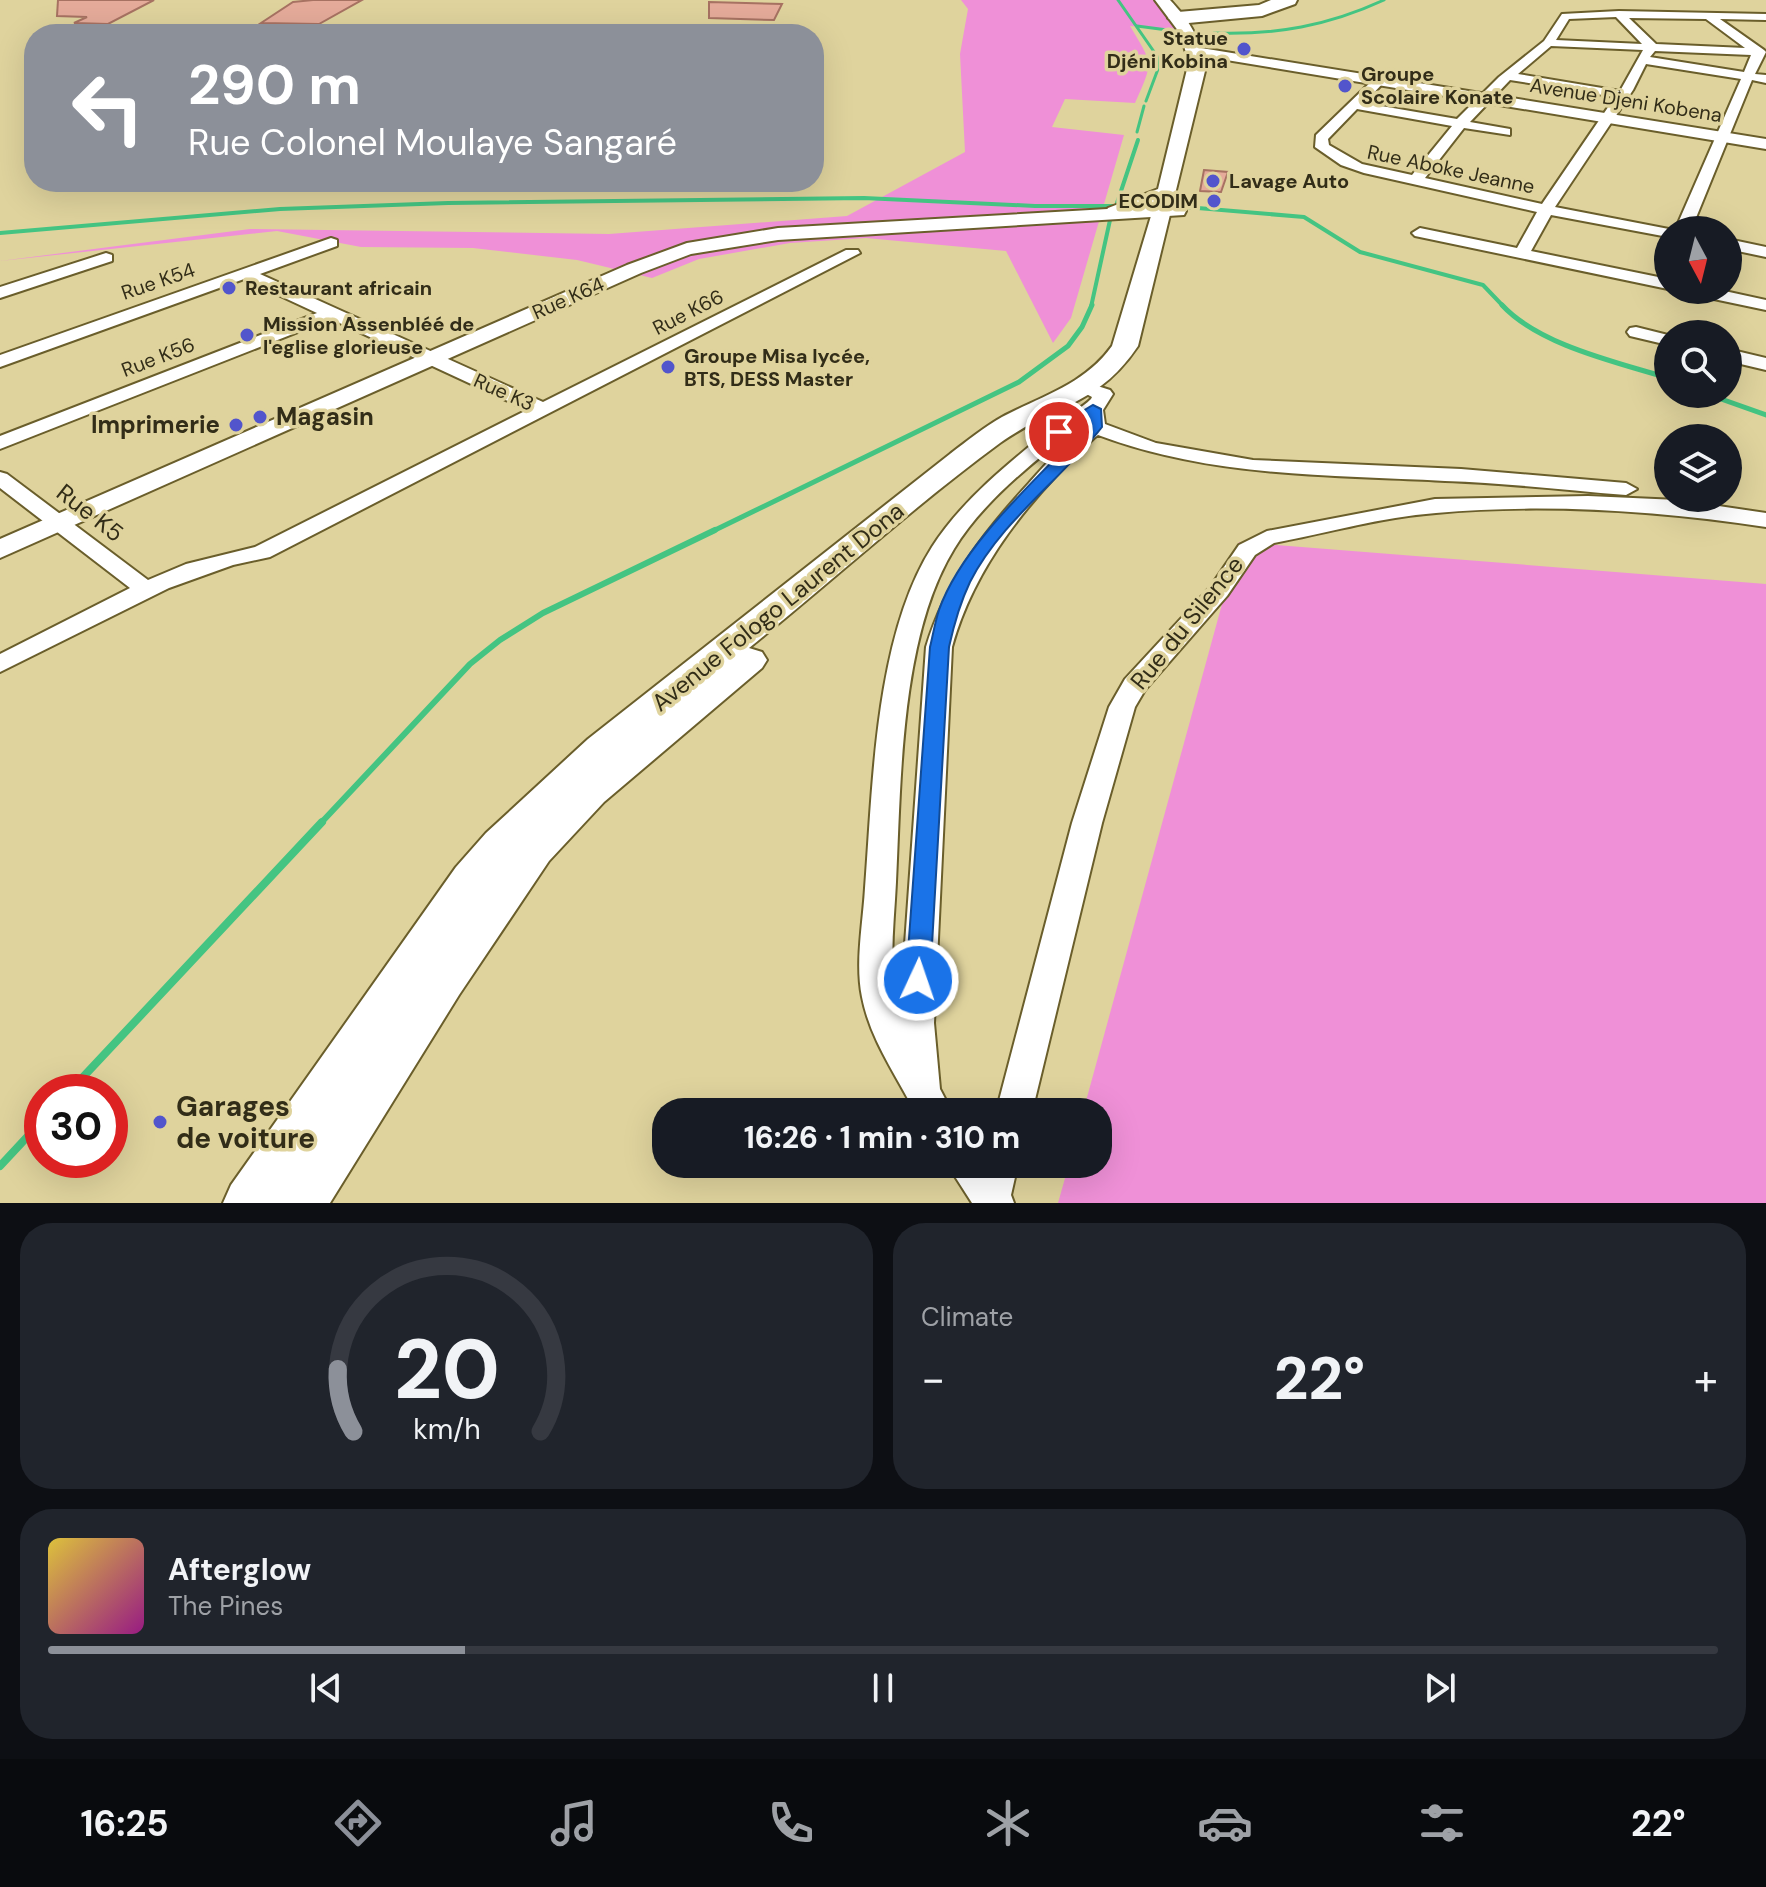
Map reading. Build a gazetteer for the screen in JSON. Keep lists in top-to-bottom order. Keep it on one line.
{"streets":{"main road":["Avenue Fologo Laurent Dona"],"street":["Avenue Djeni Kobena","Rue Aboke Jeanne","Rue K54","Rue K64","Rue K66","Rue K56","Rue K3","Rue K5","Rue du Silence"]},"crossings":[["Avenue Djeni Kobena","Rue Aboke Jeanne"],["Avenue Djeni Kobena","Avenue Fologo Laurent Dona"],["Rue K54","Rue K3"],["Rue K64","Rue K3"],["Rue K64","Rue K5"],["Rue K66","Rue K3"],["Rue K66","Rue K5"],["Rue K56","Rue K3"]],"places":["Statue Djéni Kobina","Groupe Scolaire Konate","Lavage Auto","ECODIM","Restaurant africain","Mission Assenbléé de l'eglise glorieuse","Groupe Misa lycée, BTS, DESS Master","Magasin","Imprimerie","Garages de voiture"],"north":"bottom","page":{"turn":["290 m","Rue Colonel Moulaye Sangaré"],"limit":"30","trip":"16:26 · 1 min · 310 m","tile":"Climate","heat":["−","22°","+"],"song":["Afterglow","The Pines"],"tabs":["16:25","22°"],"gauge":["20","km/h"]}}
